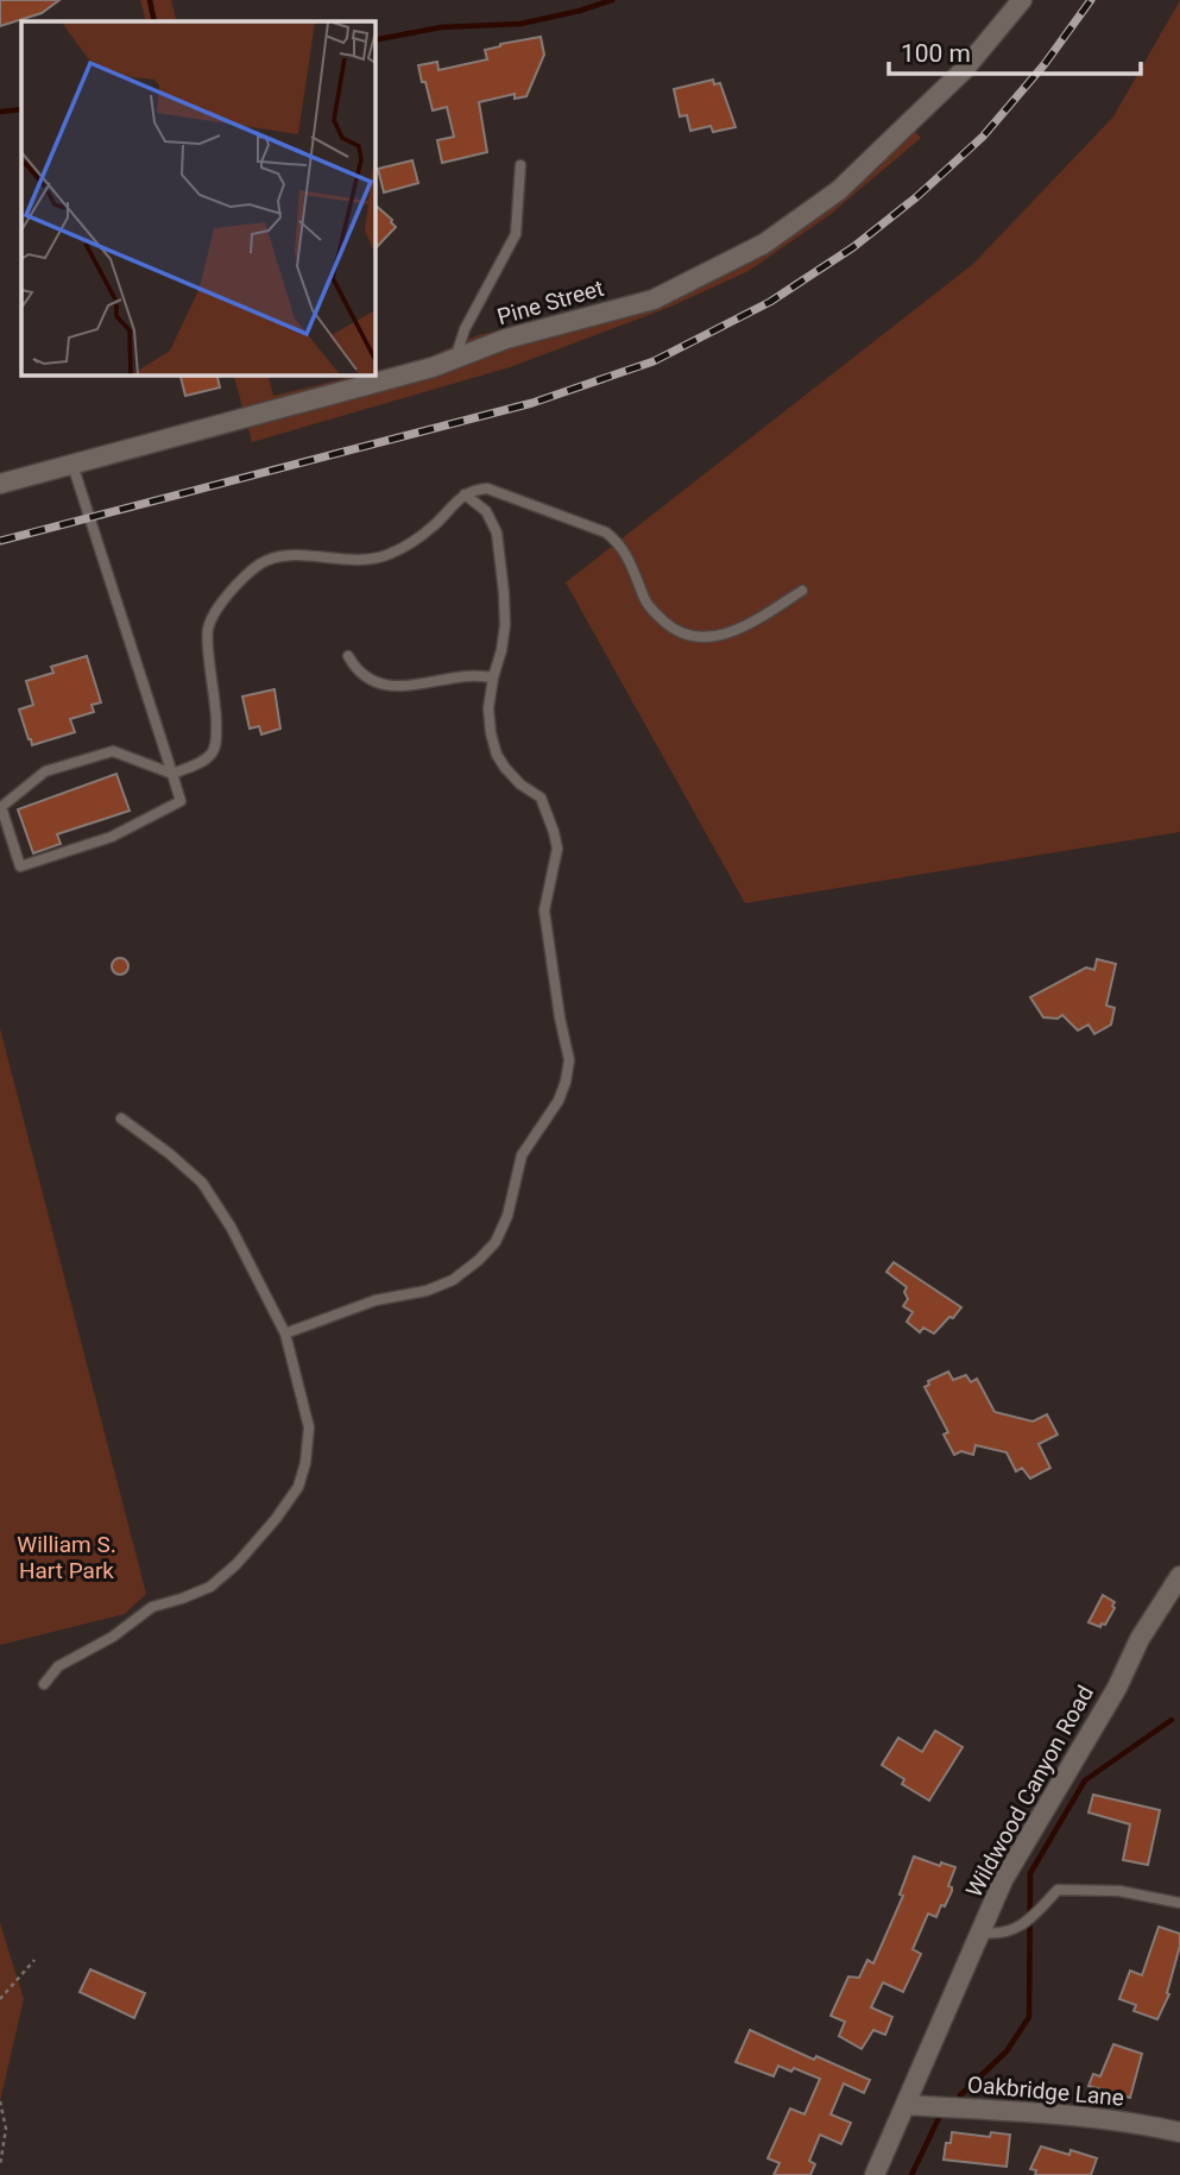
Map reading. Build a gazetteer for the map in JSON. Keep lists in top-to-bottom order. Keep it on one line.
{"streets":{"street":["Pine Street","Wildwood Canyon Road","Oakbridge Lane"]},"crossings":[["Wildwood Canyon Road","Oakbridge Lane"]],"parks":["William S. Hart Park"],"scale_bar":"100 m"}
